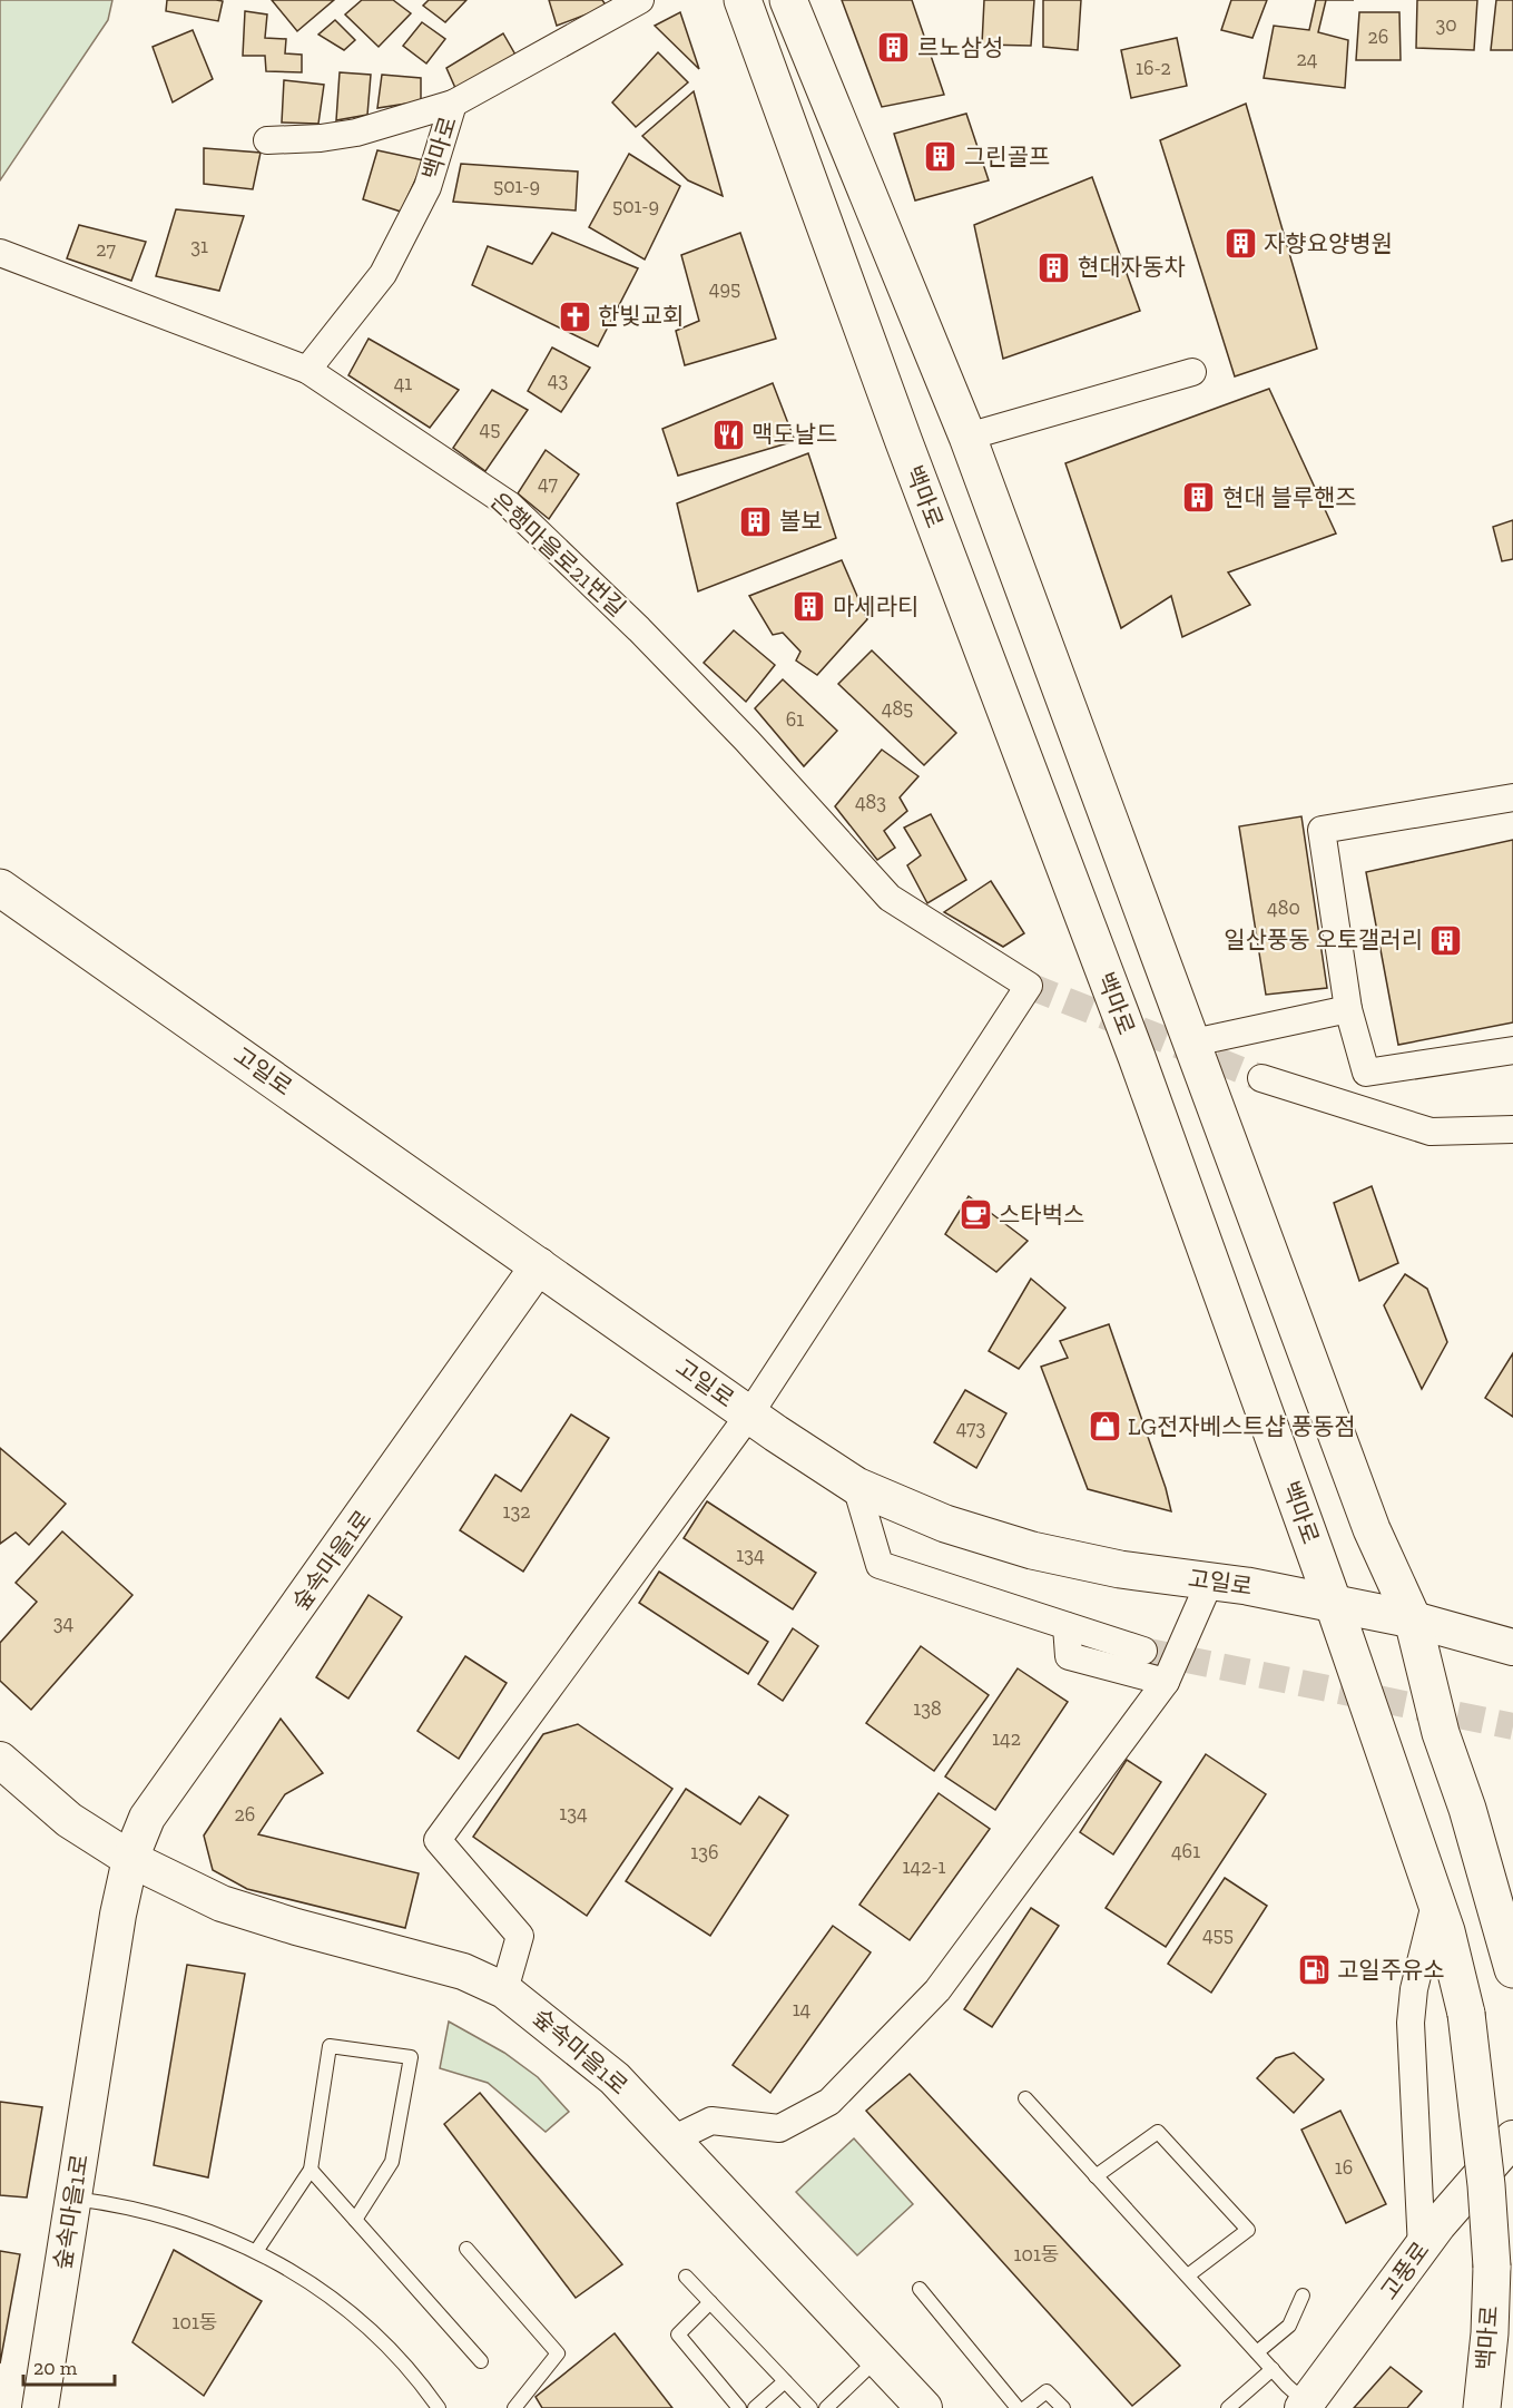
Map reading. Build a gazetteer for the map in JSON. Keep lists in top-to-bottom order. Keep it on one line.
{"streets":{"main road":["백마로","고일로"],"street":["은행마을로21번길","숲속마을1로","고풍로"]},"crossings":[["백마로","은행마을로21번길"],["백마로","고일로"],["은행마을로21번길","고일로"],["고일로","숲속마을1로"]],"places":{"building":["르노삼성","그린골프","자향요양병원","현대자동차","현대 블루핸즈","볼보","마세라티","일산풍동 오토갤러리"],"church":["한빛교회"],"restaurant":["맥도날드"],"cafe":["스타벅스"],"shop":["LG전자베스트샵 풍동점"],"fuel station":["고일주유소"]},"house_numbers":["30","26","24","16-2","501-9","501-9","31","27","495","43","41","45","47","485","61","483","480","473","132","134","34","138","142","134","26","461","136","142-1","455","14","16","101동","101동"],"scale_bar":"20 m"}
